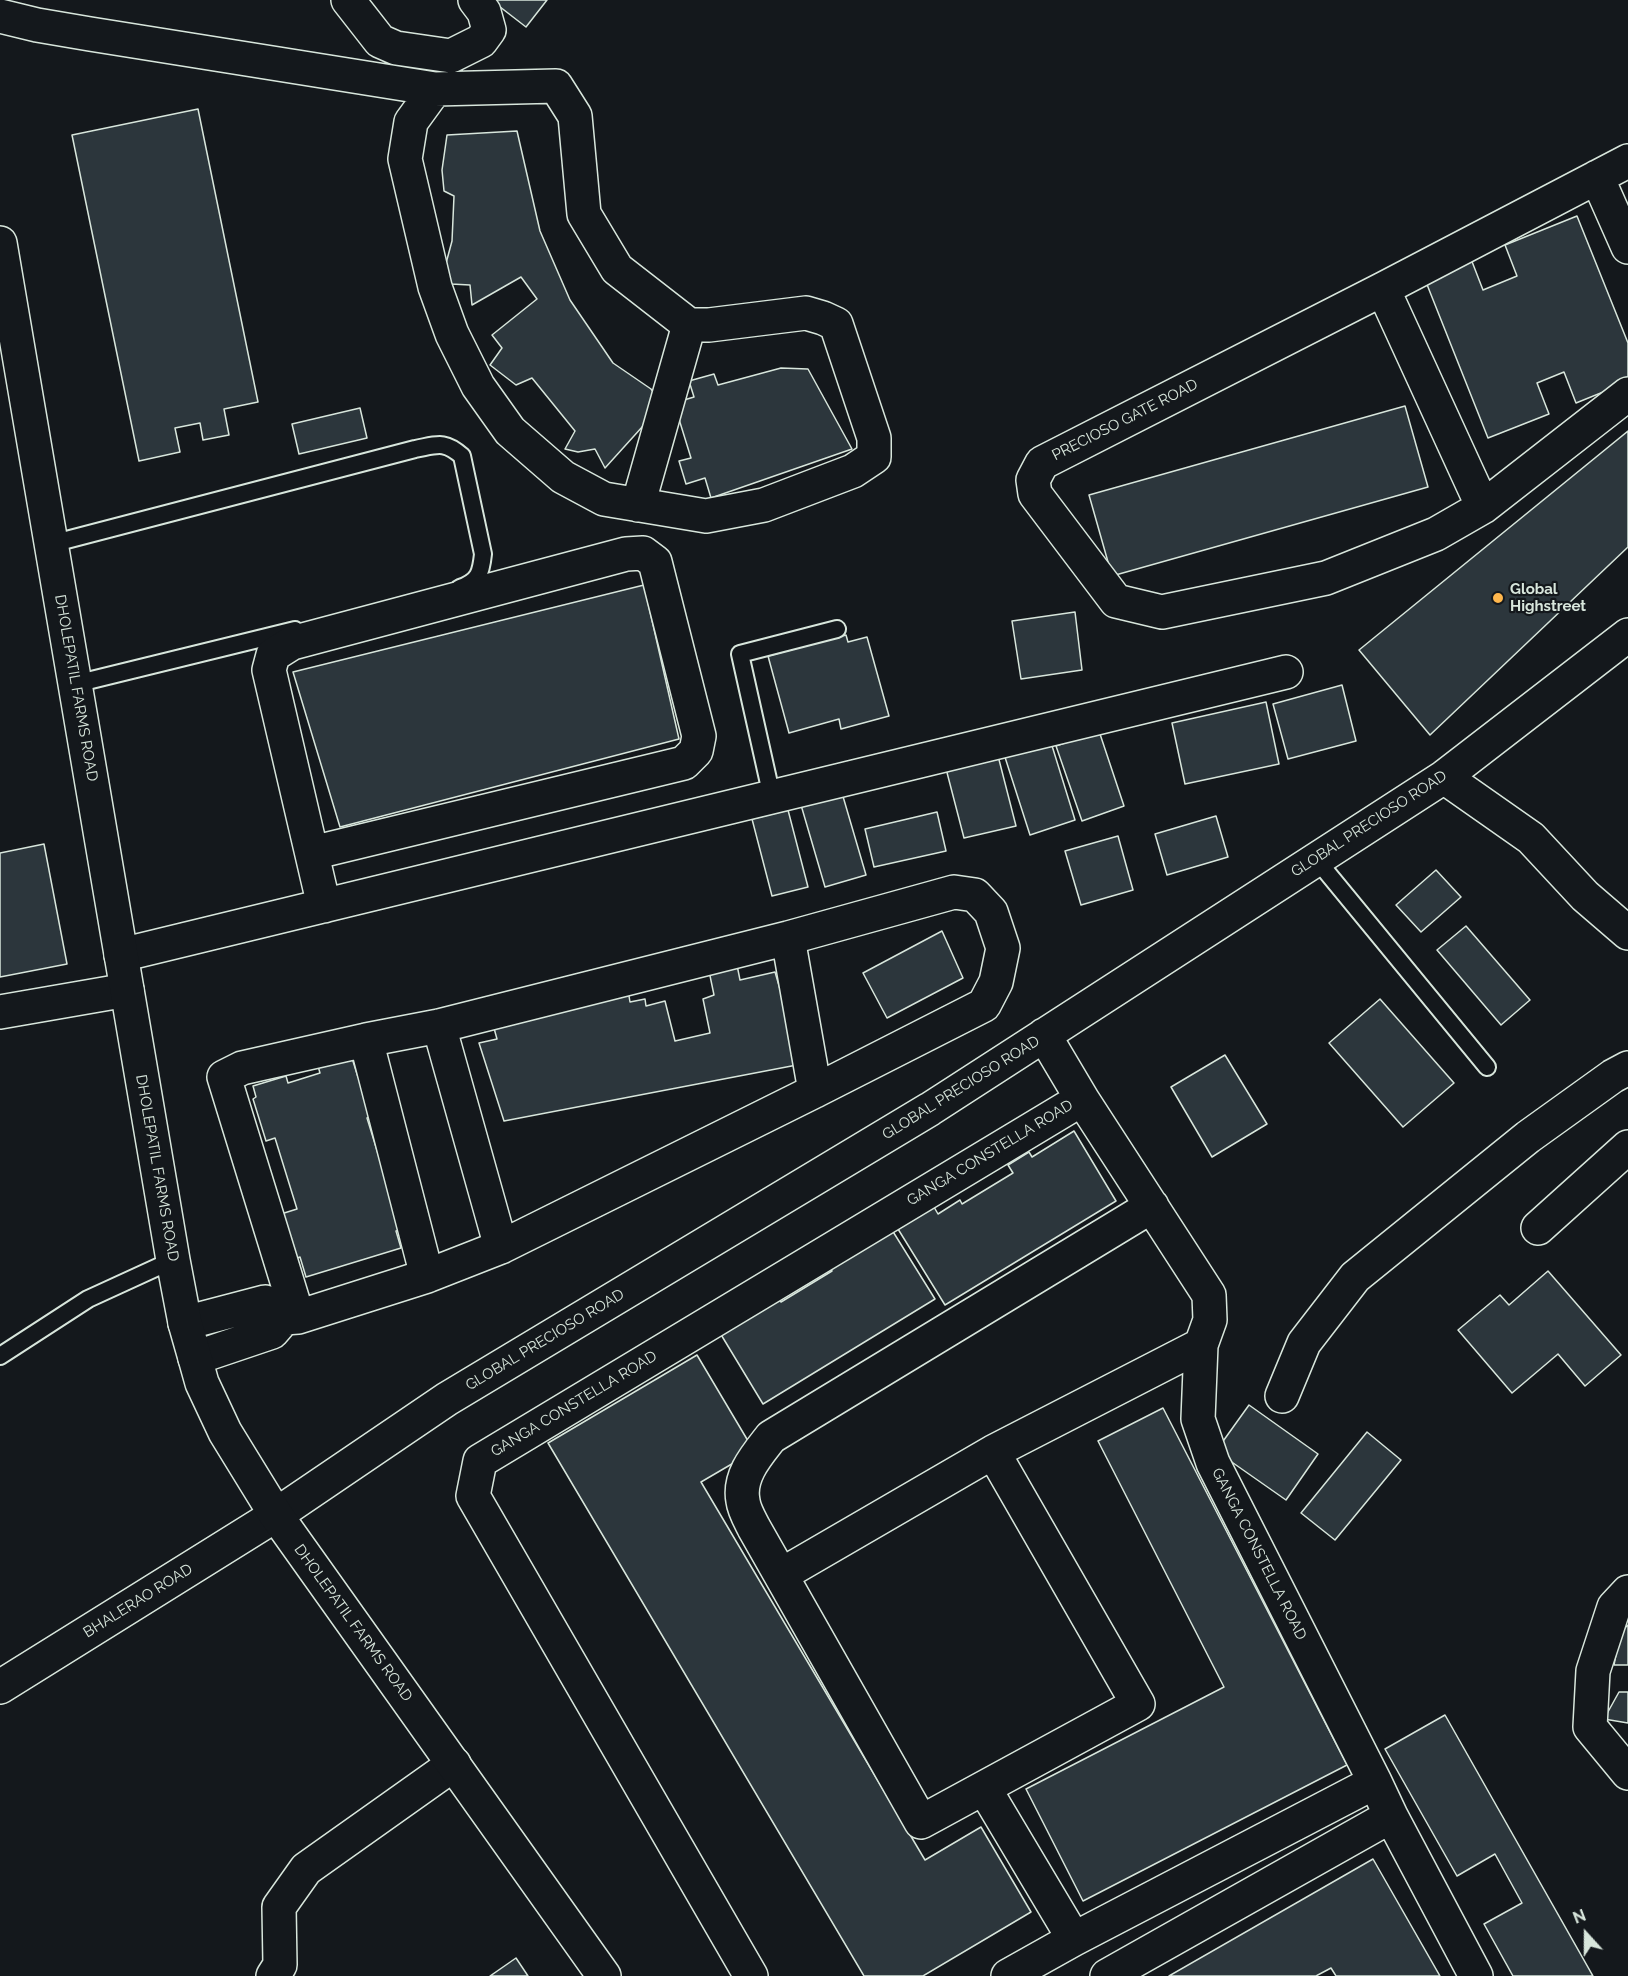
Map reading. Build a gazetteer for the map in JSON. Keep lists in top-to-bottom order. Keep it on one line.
{"streets":{"street":["PRECIOSO GATE ROAD","DHOLEPATIL FARMS ROAD","GLOBAL PRECIOSO ROAD","GANGA CONSTELLA ROAD","BHALERAO ROAD"]},"crossings":[["DHOLEPATIL FARMS ROAD","GLOBAL PRECIOSO ROAD"],["DHOLEPATIL FARMS ROAD","BHALERAO ROAD"],["GLOBAL PRECIOSO ROAD","GANGA CONSTELLA ROAD"],["GLOBAL PRECIOSO ROAD","BHALERAO ROAD"]],"places":["Global Highstreet"],"north":"top"}
